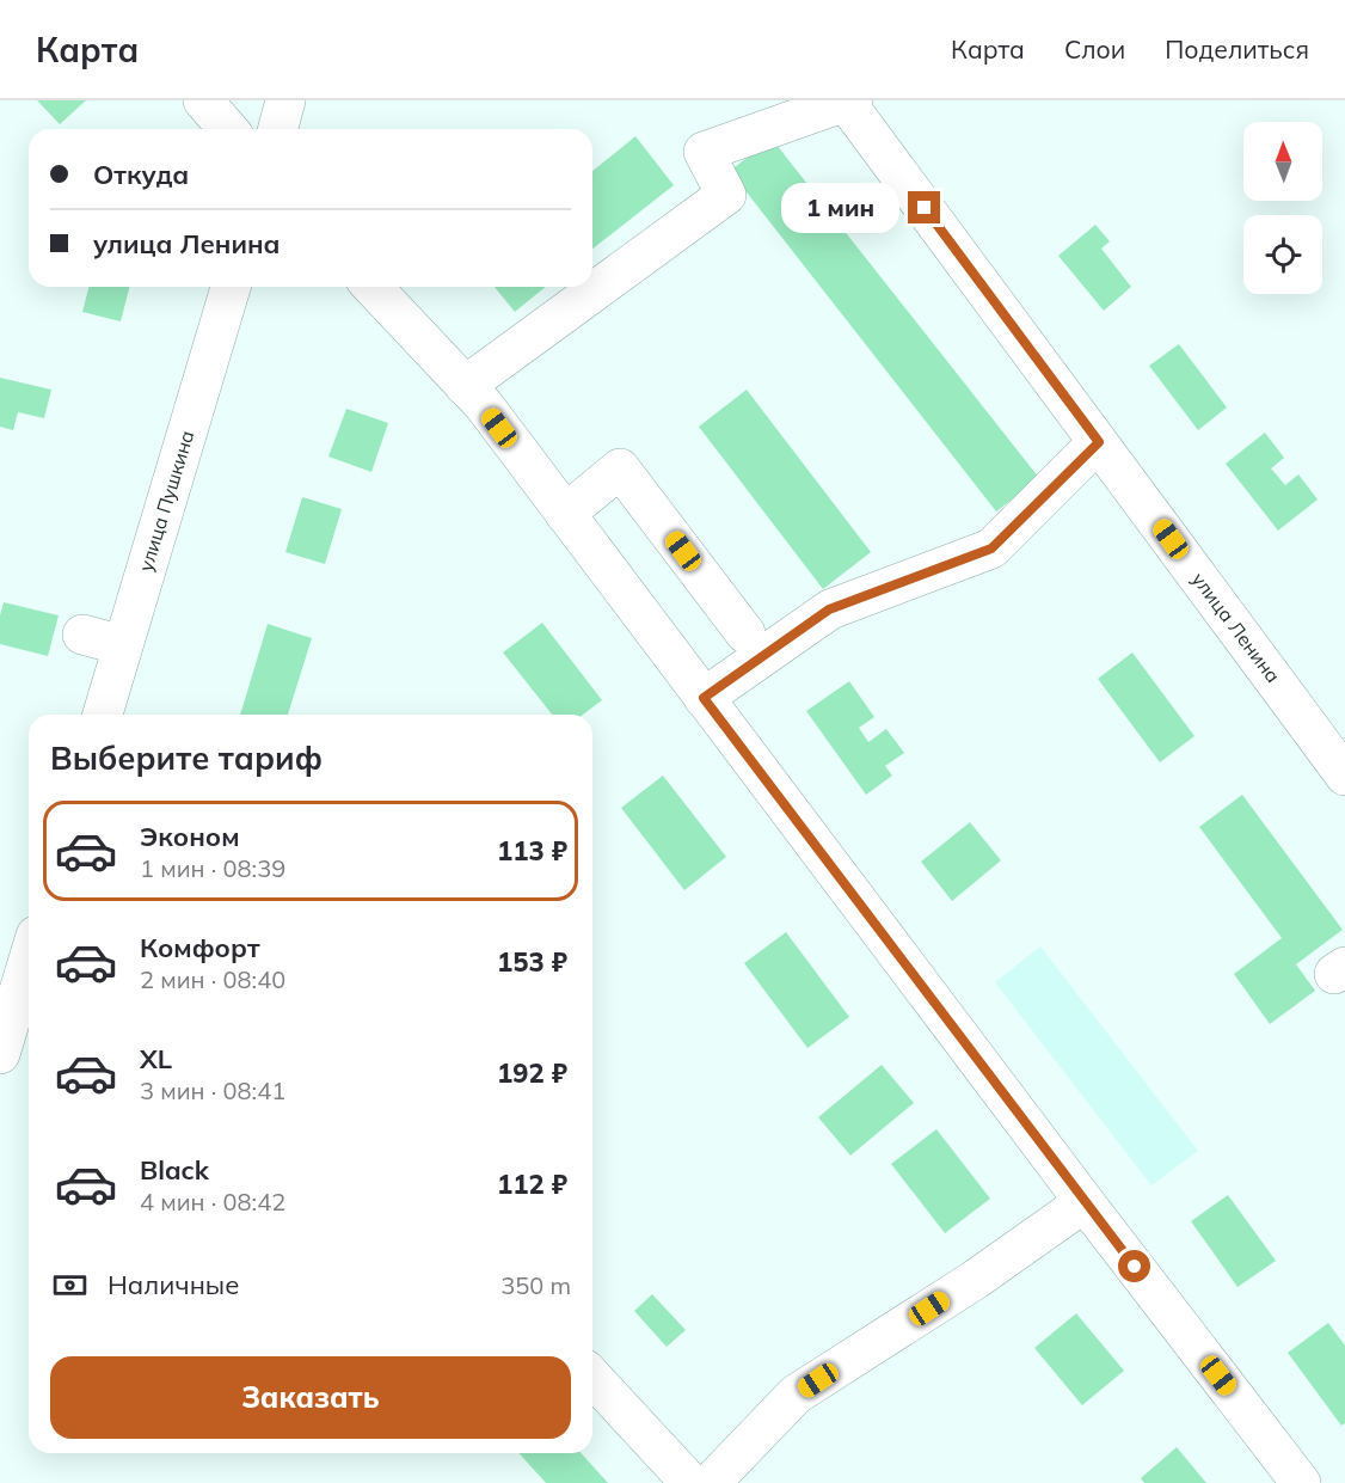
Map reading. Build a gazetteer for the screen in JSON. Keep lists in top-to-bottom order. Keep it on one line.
{"streets":{"street":["улица Пушкина","улица Ленина"]},"north":"top","page":{"header":"Карта","nav":["Карта","Слои","Поделиться"],"banner":["Откуда","улица Ленина"],"bubble":"1 мин","heading":"Выберите тариф","list":[{"name":"Эконом","note":"1 мин · 08:39","value":"113 ₽"},{"name":"Комфорт","note":"2 мин · 08:40","value":"153 ₽"},{"name":"XL","note":"3 мин · 08:41","value":"192 ₽"},{"name":"Black","note":"4 мин · 08:42","value":"112 ₽"}],"pay":["Наличные","350 m"],"buttons":"Заказать"}}
